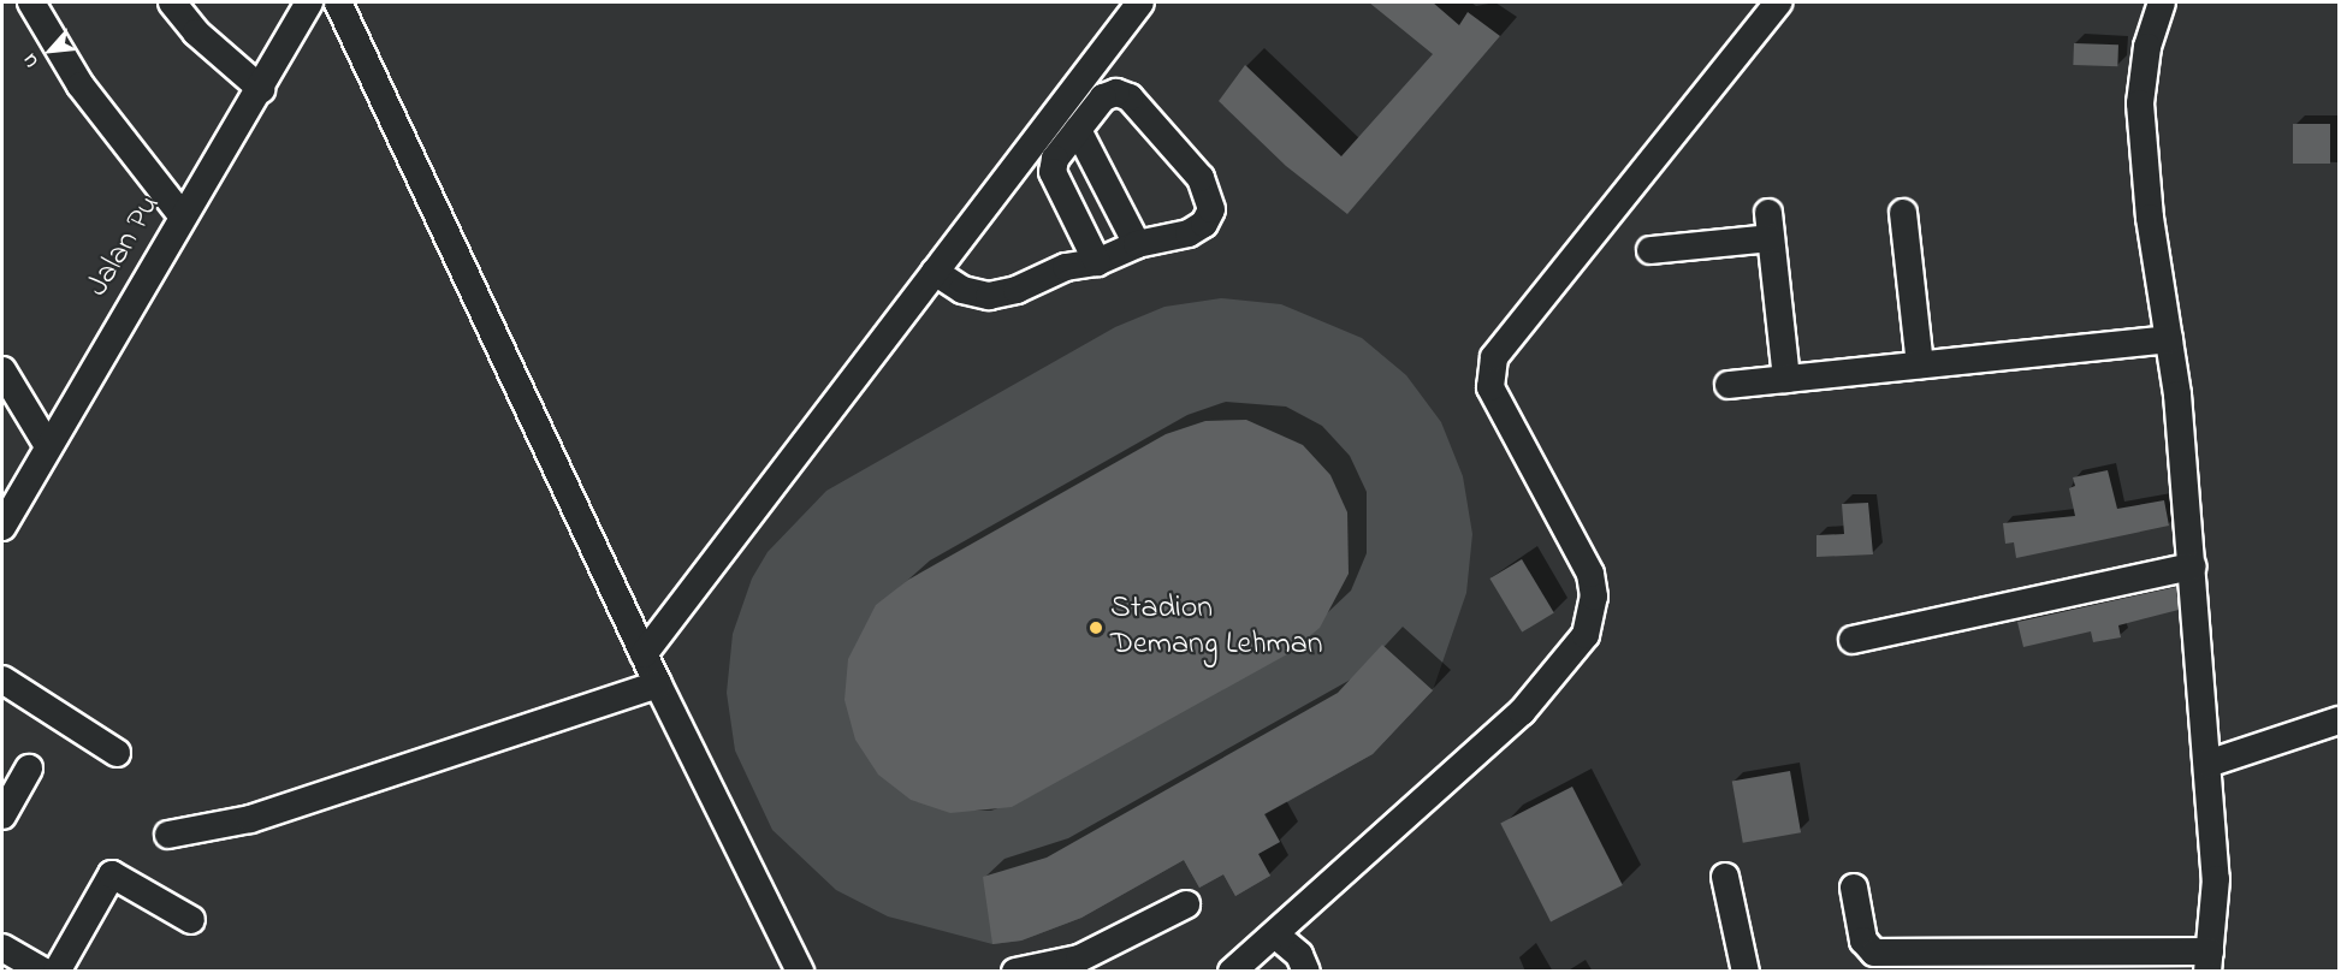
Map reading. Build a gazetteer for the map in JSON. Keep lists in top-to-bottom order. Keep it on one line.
{"streets":{"street":["Jalan Pu"]},"places":["Stadion Demang Lehman"],"north":"bottom left"}
